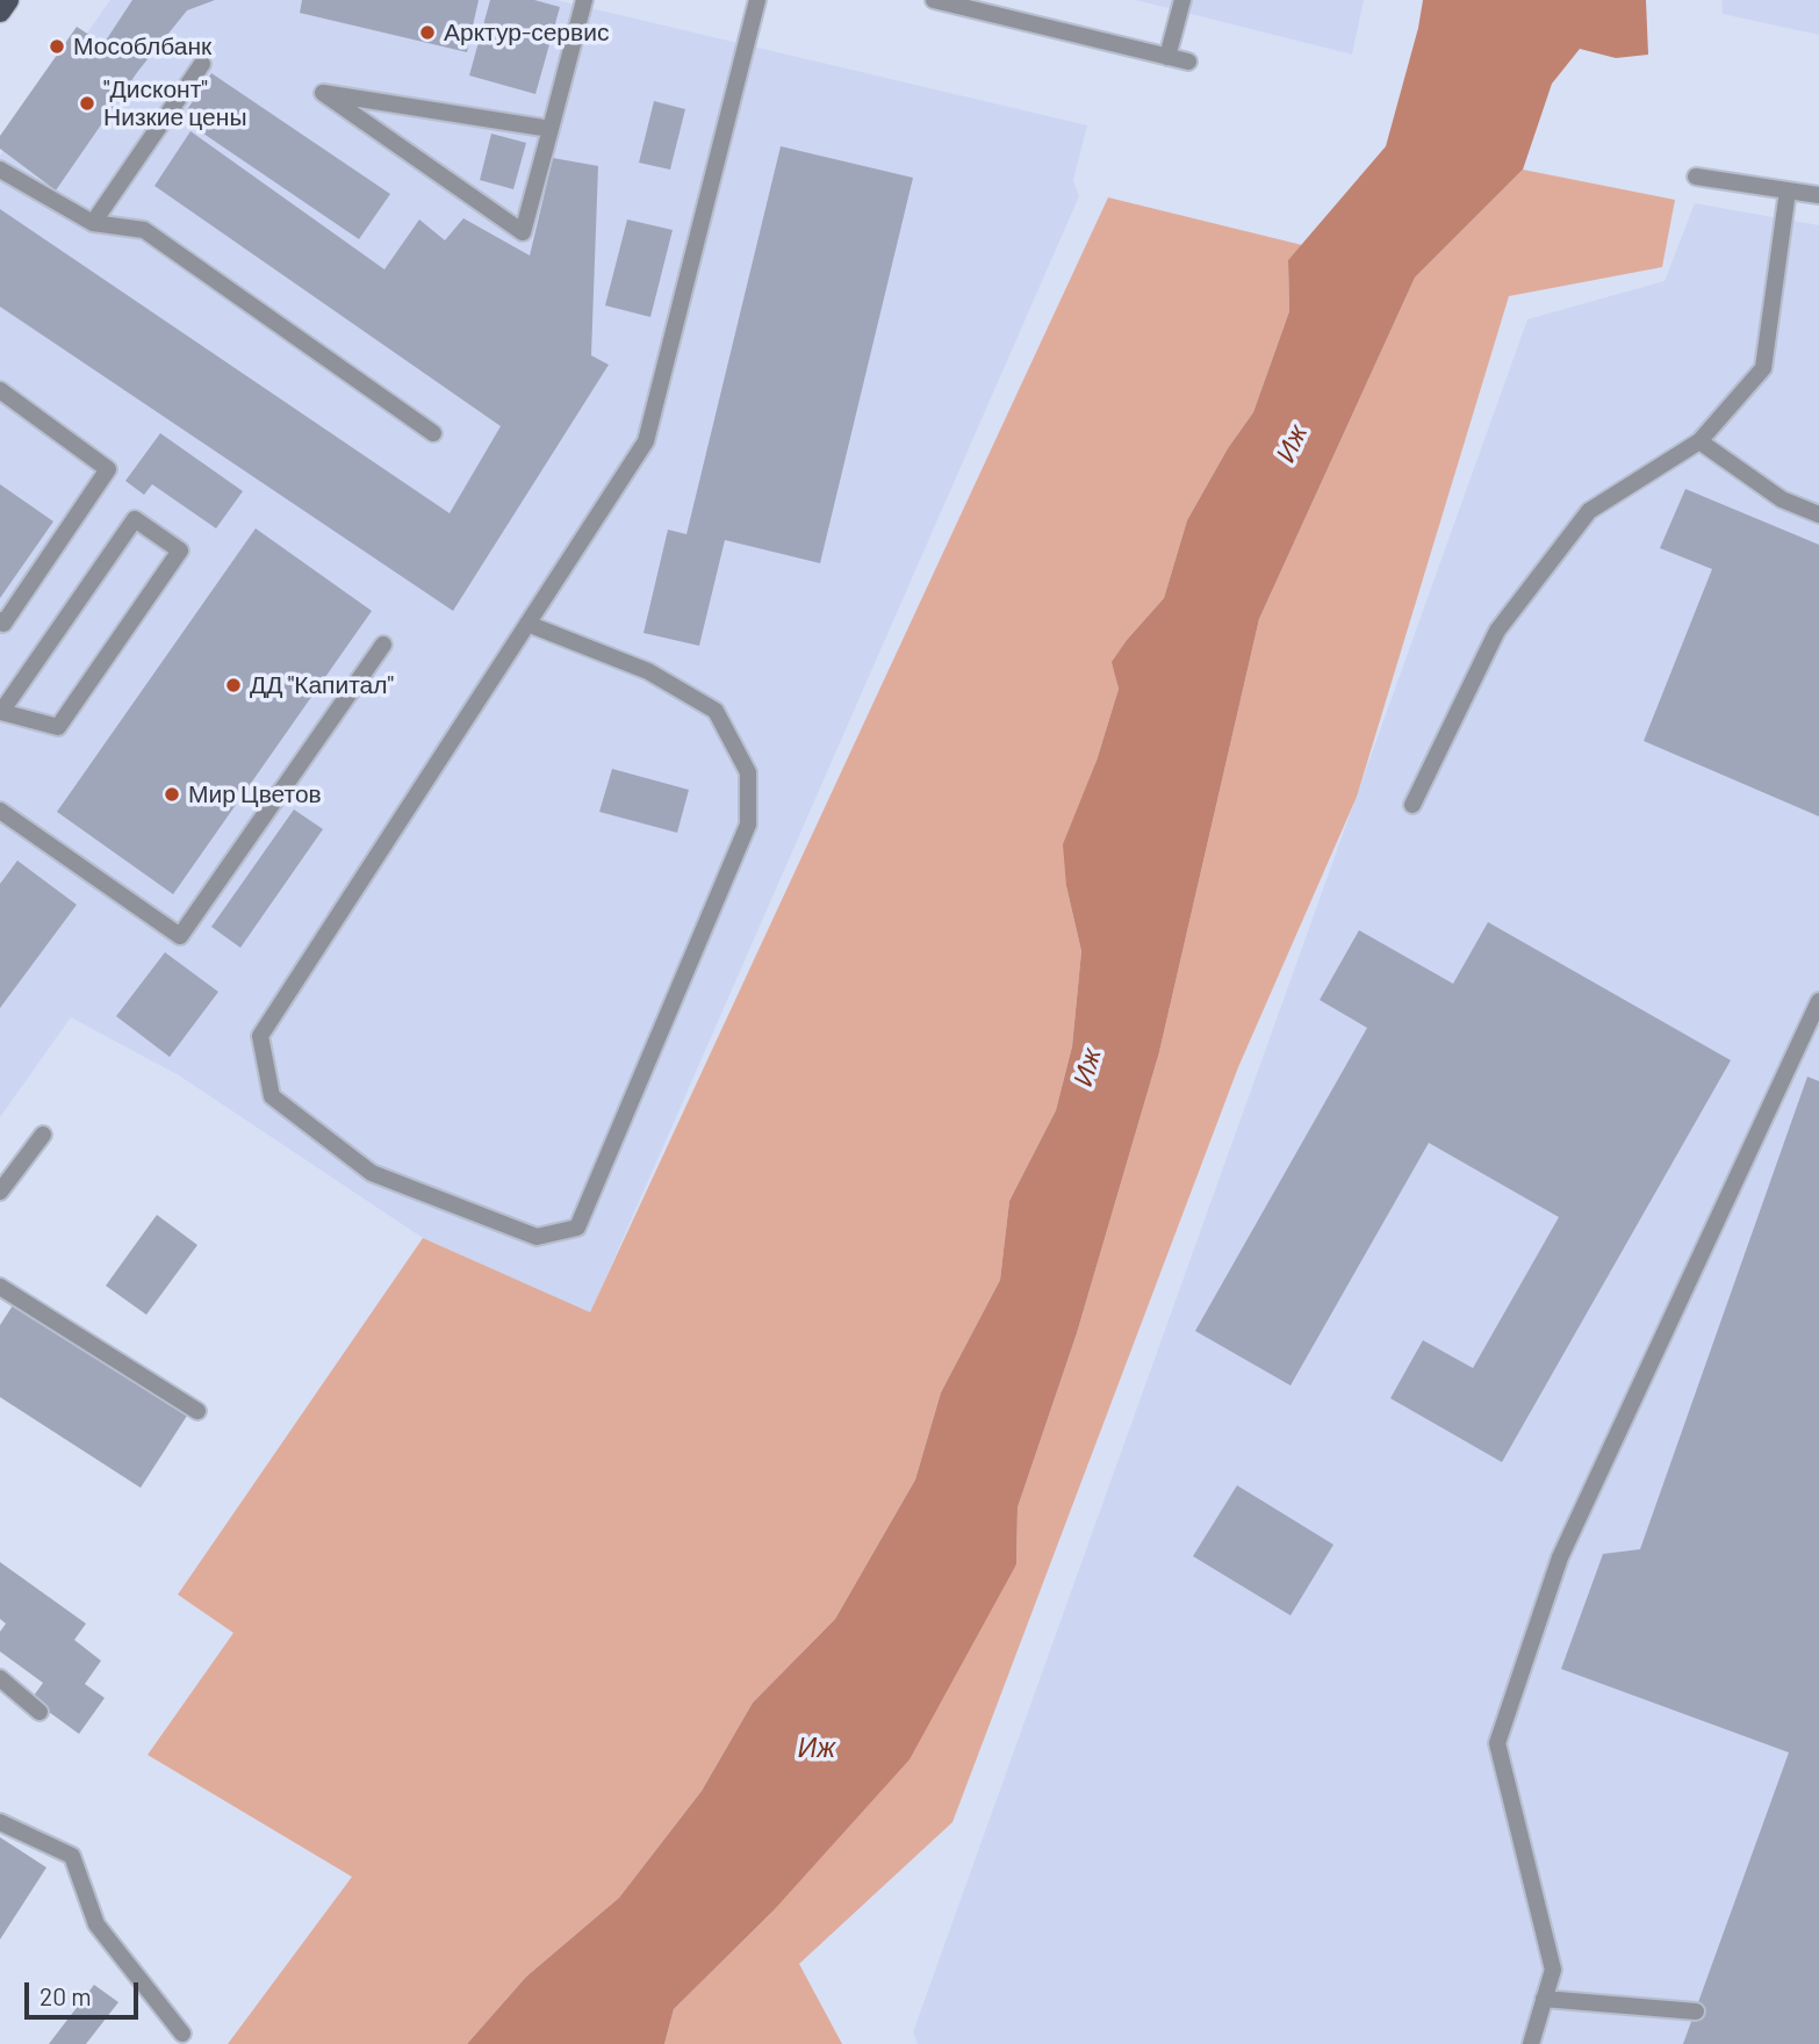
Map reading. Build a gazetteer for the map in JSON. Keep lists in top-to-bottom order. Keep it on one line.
{"water":["Иж"],"places":["Арктур-сервис","Мособлбанк","\"Дисконт\" Низкие цены","ДД \"Капитал\"","Мир Цветов"],"scale_bar":"20 m"}
